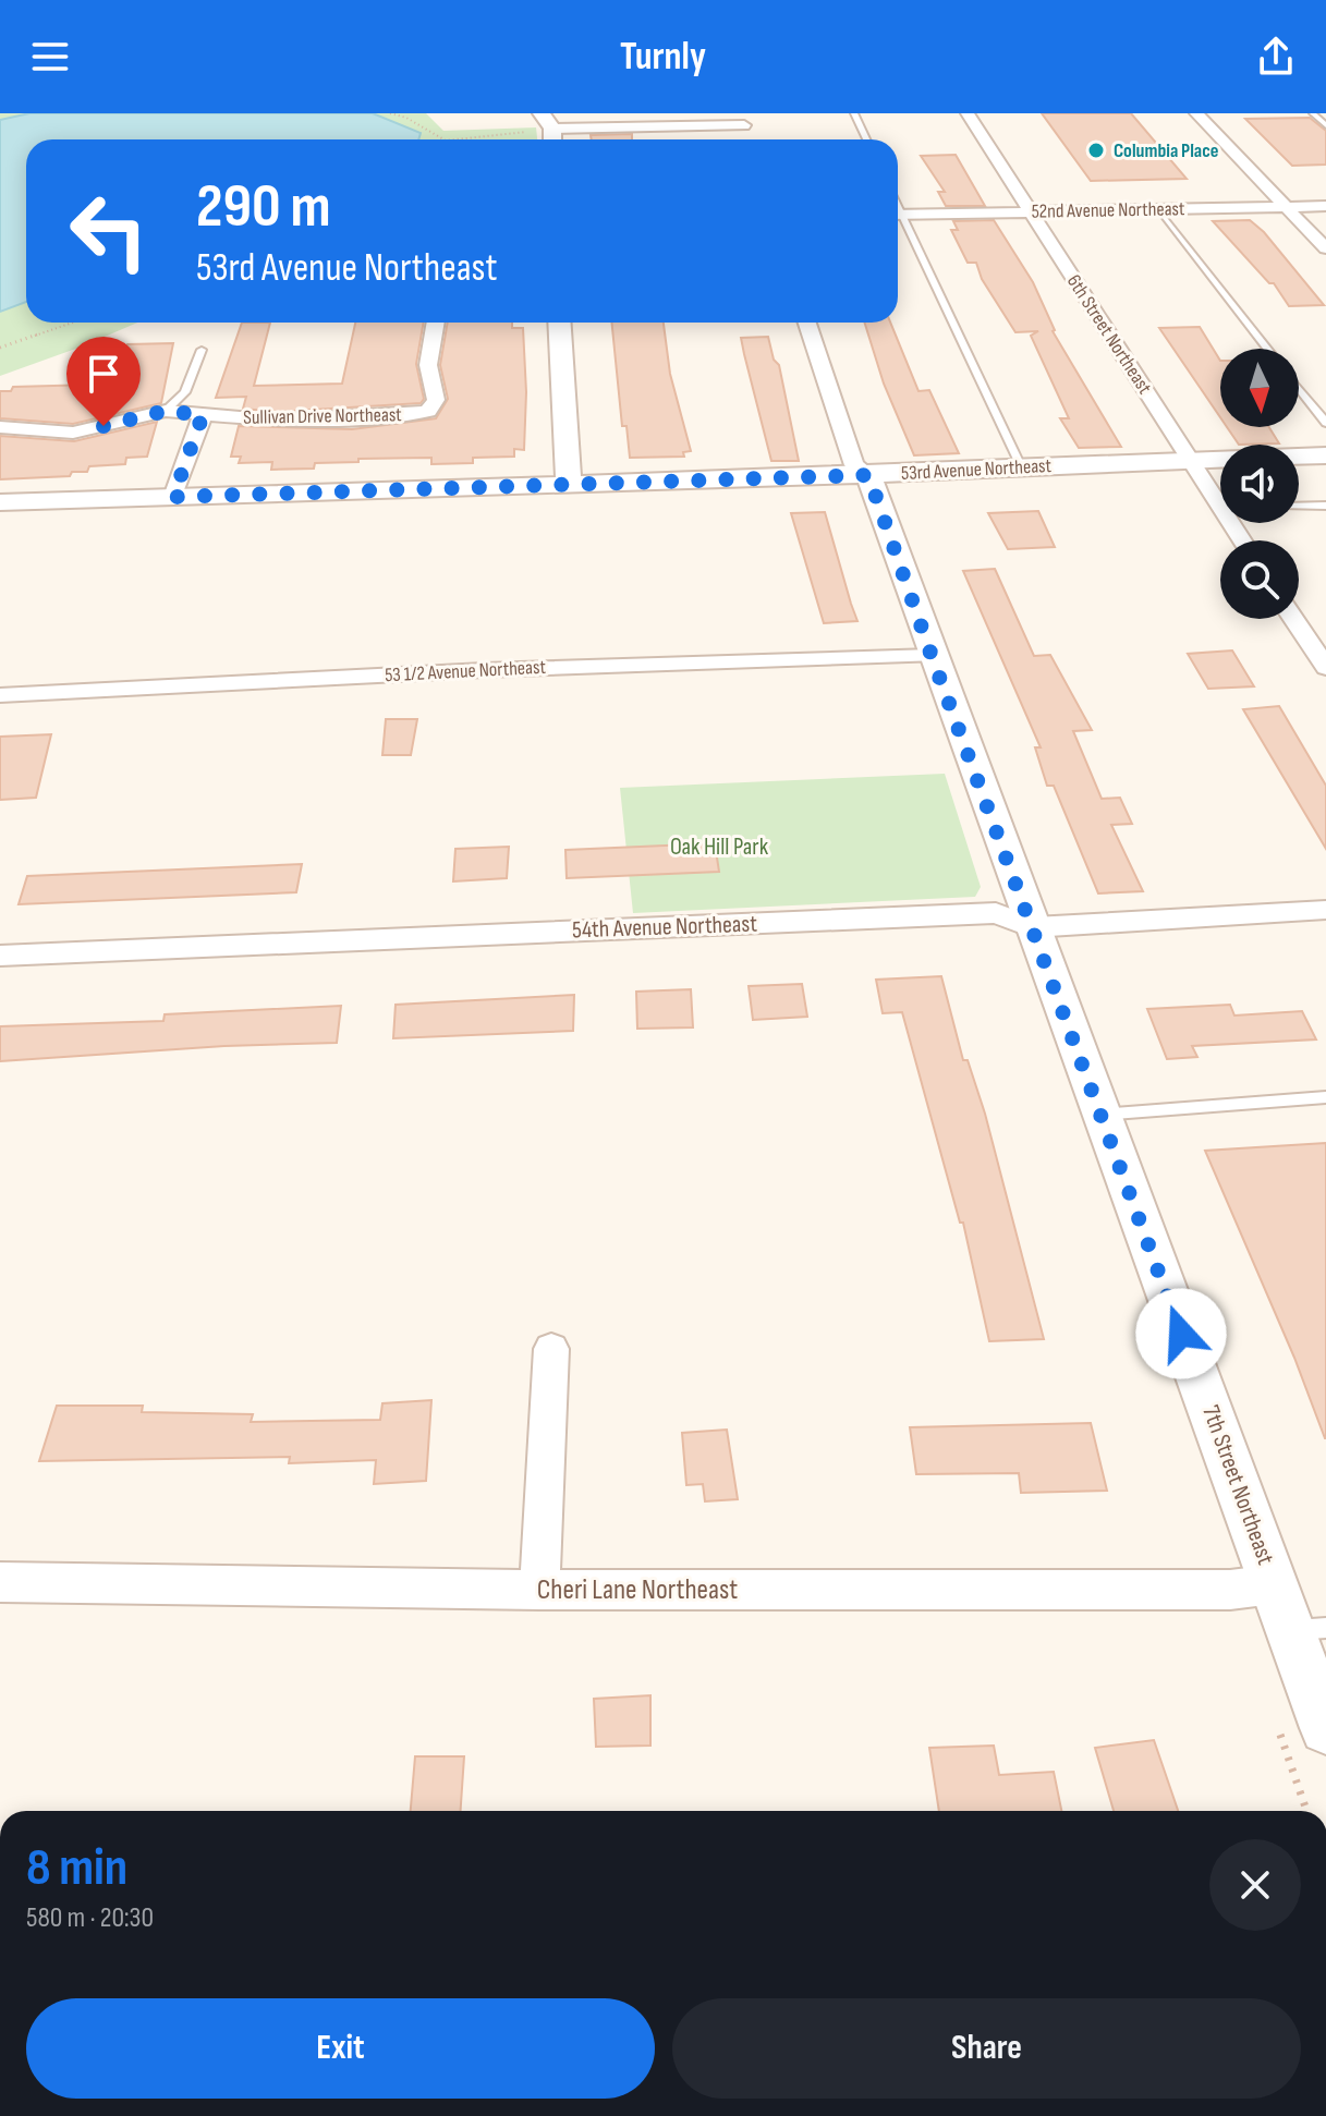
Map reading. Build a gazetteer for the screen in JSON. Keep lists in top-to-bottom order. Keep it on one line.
{"streets":{"street":["52nd Avenue Northeast","6th Street Northeast","Sullivan Drive Northeast","53rd Avenue Northeast","53 1/2 Avenue Northeast","54th Avenue Northeast","7th Street Northeast","Cheri Lane Northeast"]},"crossings":[["52nd Avenue Northeast","6th Street Northeast"],["6th Street Northeast","53rd Avenue Northeast"],["53rd Avenue Northeast","7th Street Northeast"],["53 1/2 Avenue Northeast","7th Street Northeast"],["54th Avenue Northeast","7th Street Northeast"],["7th Street Northeast","Cheri Lane Northeast"]],"parks":["Oak Hill Park"],"places":["Columbia Place"],"north":"bottom","page":{"header":"Turnly","turn":["290 m","53rd Avenue Northeast"],"heading":["8 min","580 m · 20:30"],"buttons":["Exit","Share"]}}
